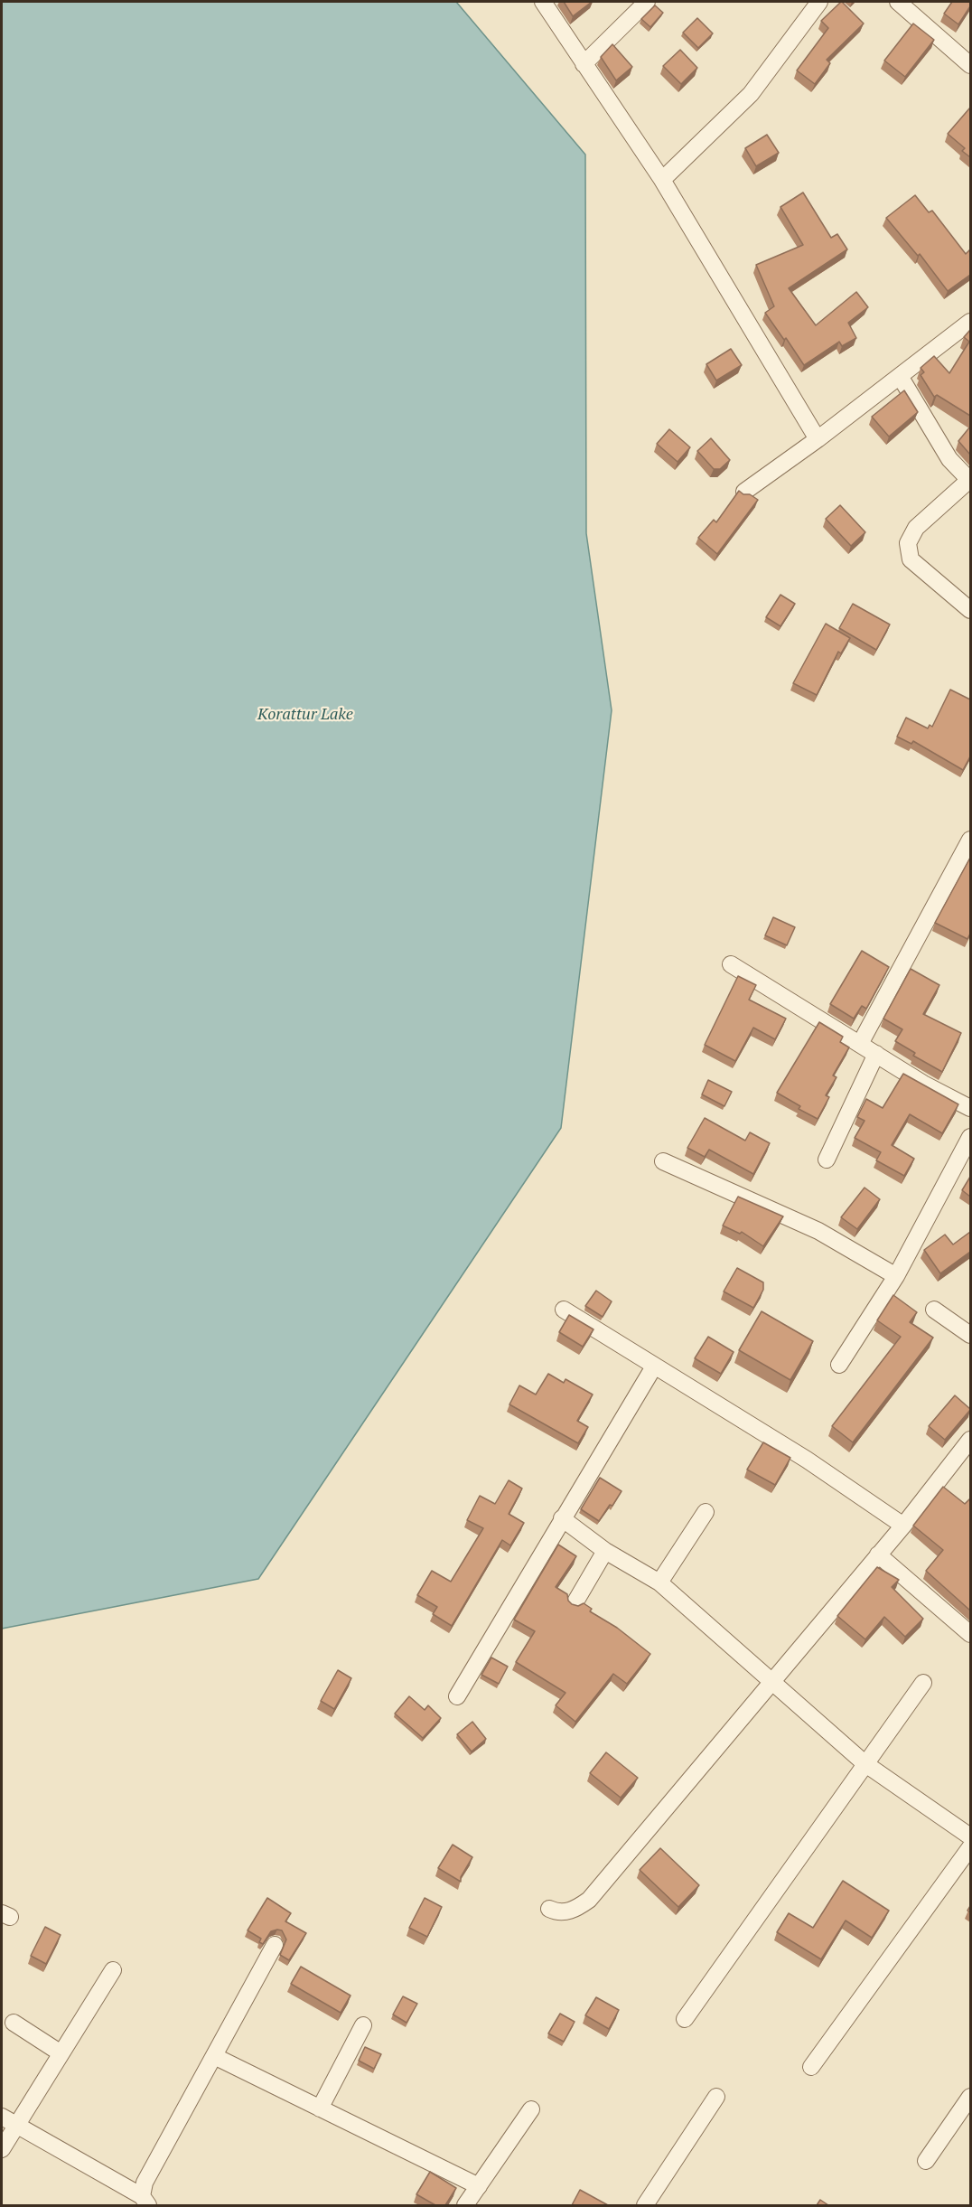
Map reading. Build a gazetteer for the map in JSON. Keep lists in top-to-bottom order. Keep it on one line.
{"water":["Korattur Lake"]}
